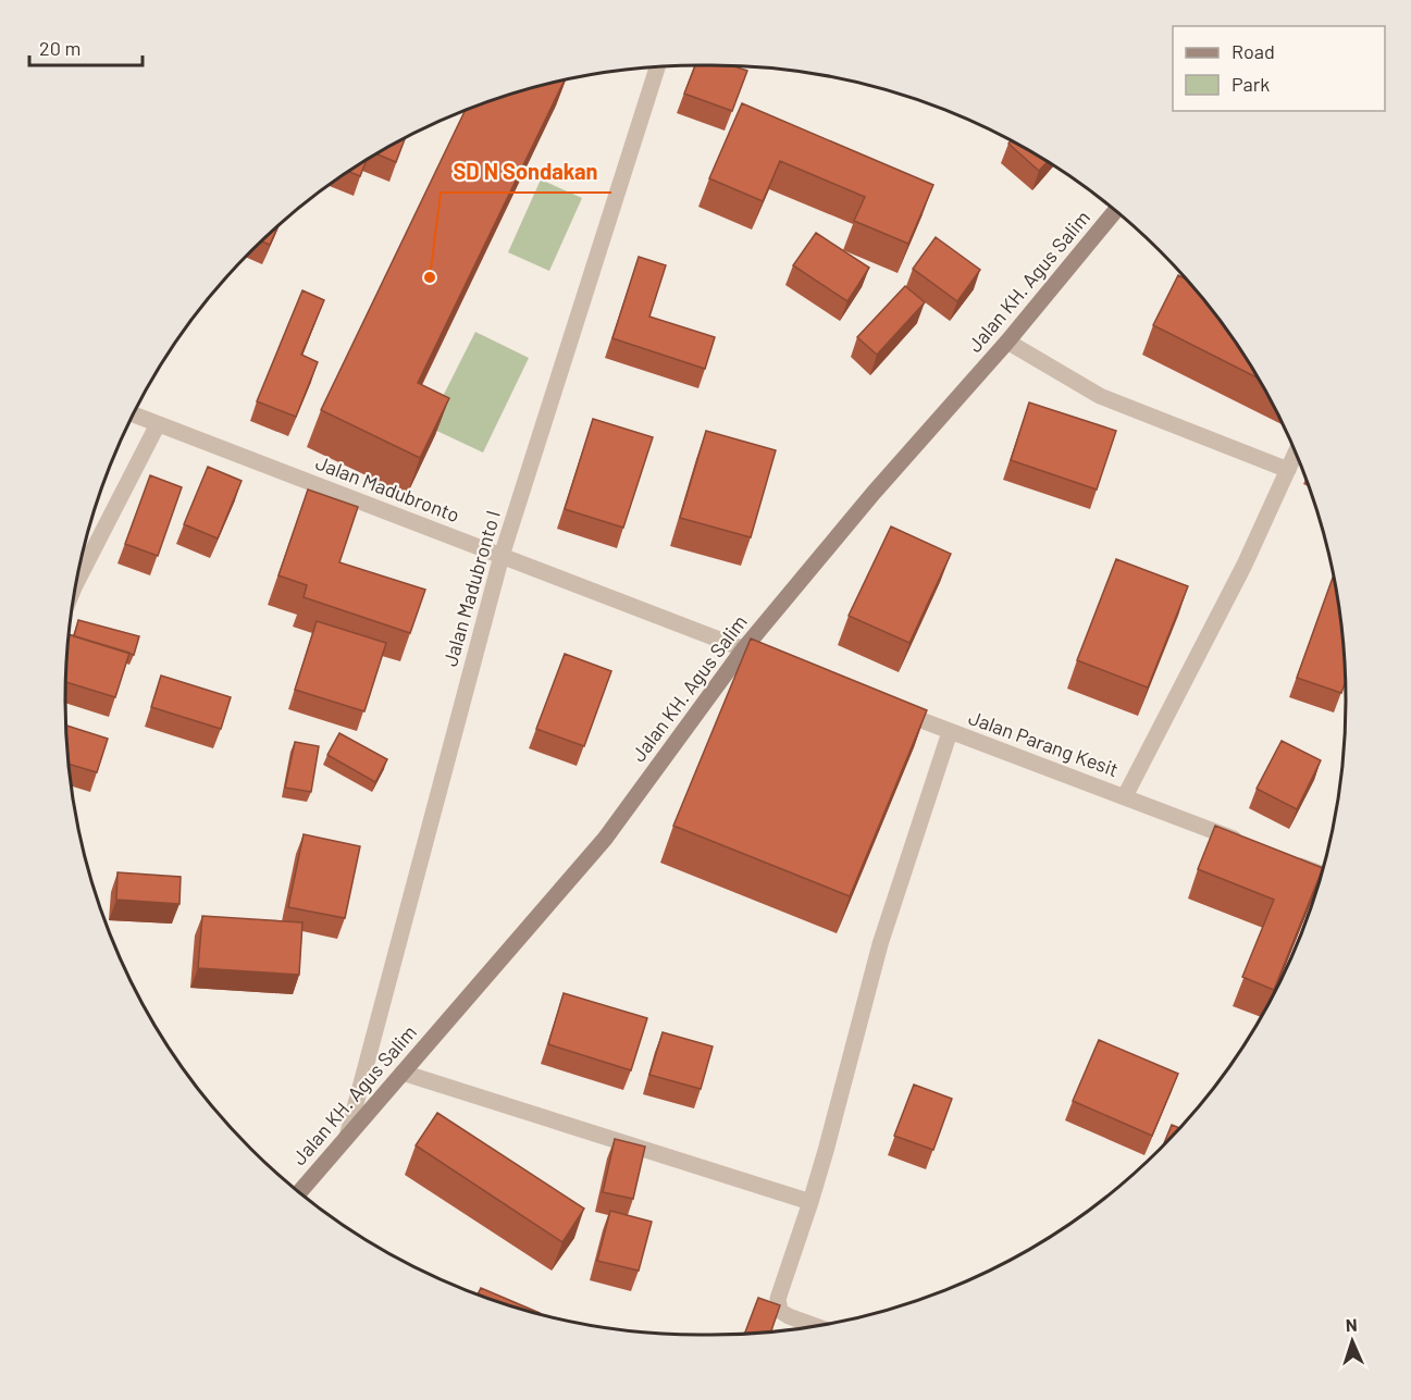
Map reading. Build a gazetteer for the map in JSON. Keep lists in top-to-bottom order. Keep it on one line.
{"streets":{"main road":["Jalan KH. Agus Salim"],"street":["Jalan Madubronto","Jalan Madubronto I","Jalan Parang Kesit"]},"crossings":[["Jalan KH. Agus Salim","Jalan Madubronto"],["Jalan KH. Agus Salim","Jalan Madubronto I"],["Jalan Madubronto","Jalan Madubronto I"]],"places":["SD N Sondakan"],"legend":["Road","Park"],"scale_bar":"20 m","north":"top"}
